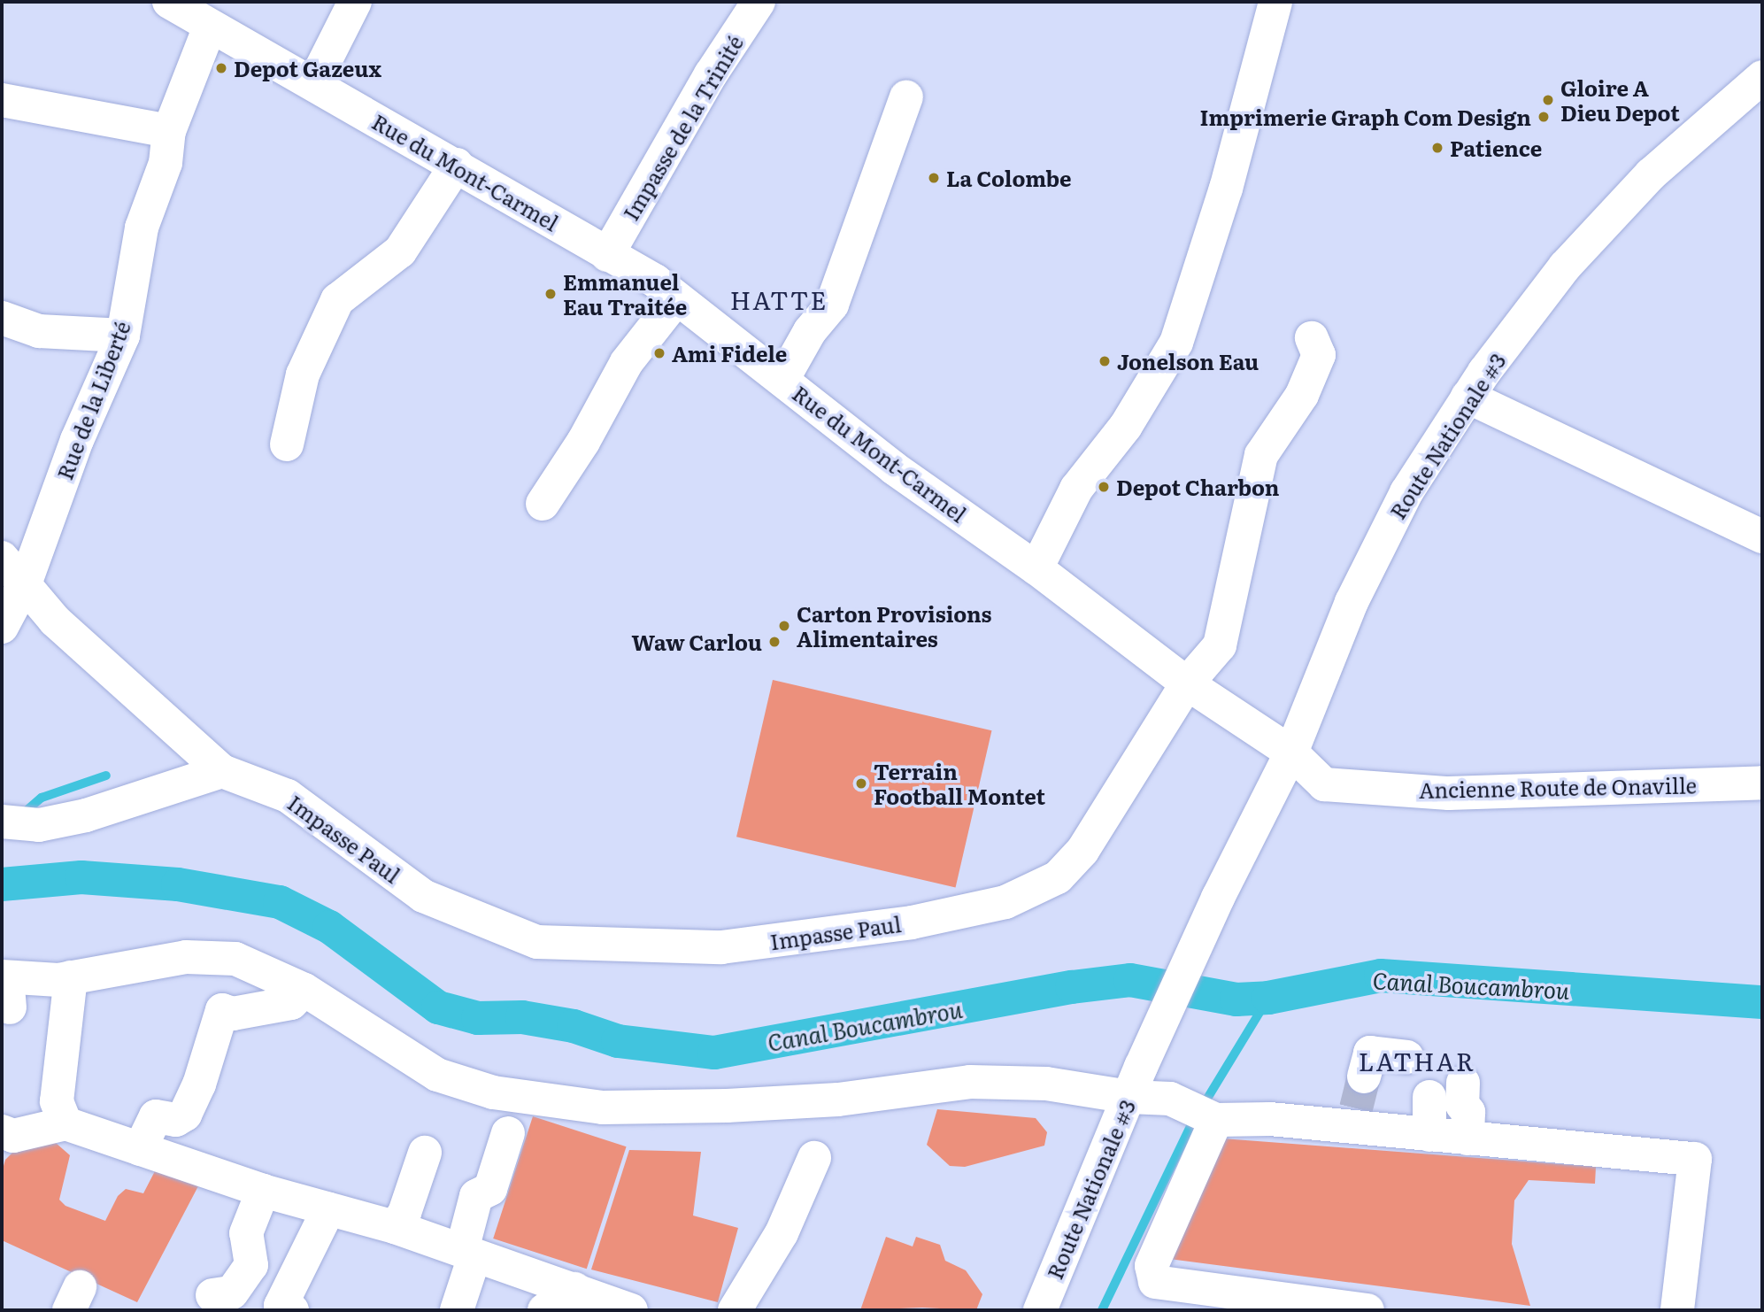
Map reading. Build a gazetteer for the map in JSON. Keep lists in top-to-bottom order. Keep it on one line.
{"streets":{"street":["Impasse de la Trinité","Rue du Mont-Carmel","Rue de la Liberté","Route Nationale #3","Ancienne Route de Onaville","Impasse Paul"]},"crossings":[["Impasse de la Trinité","Rue du Mont-Carmel"],["Rue du Mont-Carmel","Rue de la Liberté"],["Rue du Mont-Carmel","Route Nationale #3"],["Rue du Mont-Carmel","Ancienne Route de Onaville"],["Rue du Mont-Carmel","Impasse Paul"],["Rue de la Liberté","Impasse Paul"],["Route Nationale #3","Ancienne Route de Onaville"]],"districts":["HATTE","LATHAR"],"water":["Canal Boucambrou"],"places":["Depot Gazeux","Gloire A Dieu Depot","Imprimerie Graph Com Design","Patience","La Colombe","Emmanuel Eau Traitée","Ami Fidele","Jonelson Eau","Depot Charbon","Carton Provisions Alimentaires","Waw Carlou","Terrain Football Montet"]}
